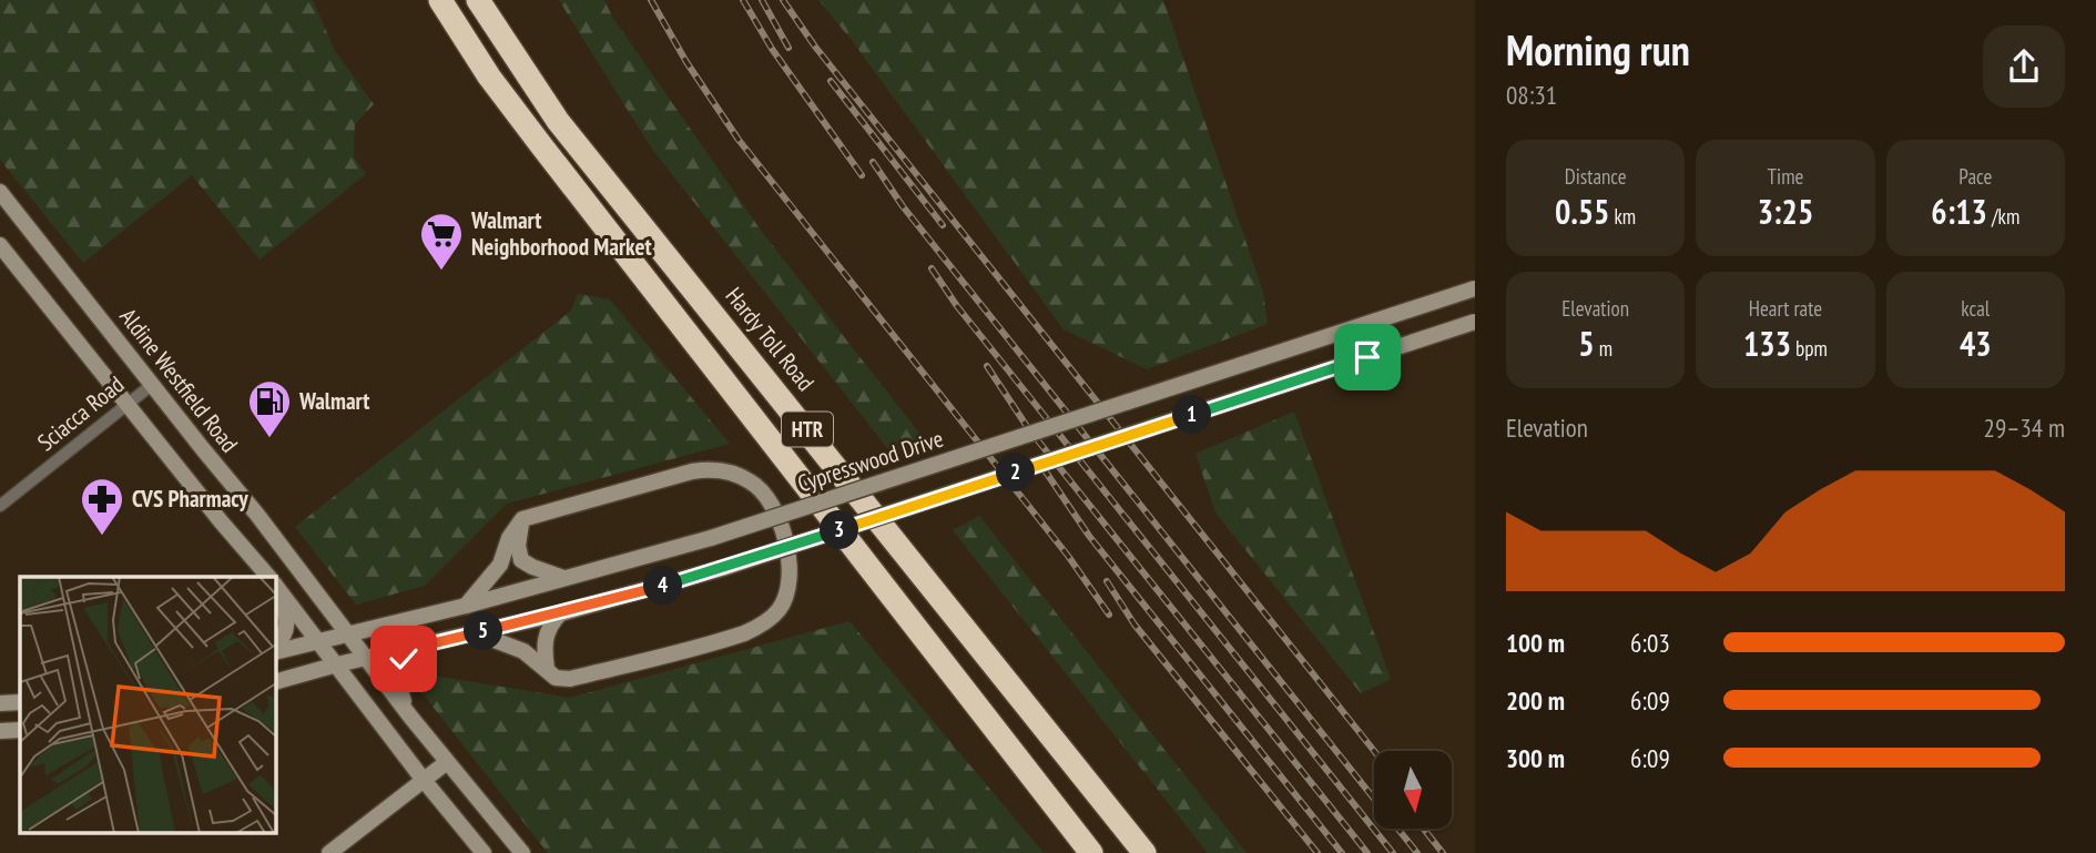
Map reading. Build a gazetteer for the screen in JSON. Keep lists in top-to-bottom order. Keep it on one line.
{"streets":{"highway":["Hardy Toll Road","HTR"],"main road":["Aldine Westfield Road","Cypresswood Drive"],"street":["Sciacca Road"]},"crossings":[["Aldine Westfield Road","Sciacca Road"],["Aldine Westfield Road","Cypresswood Drive"]],"places":{"supermarket":["Walmart Neighborhood Market"],"fuel station":["Walmart"],"pharmacy":["CVS Pharmacy"]},"north":"bottom","page":{"heading":["Morning run","08:31"],"stats":[["Distance","0.55 km"],["Time","3:25"],["Pace","6:13 /km"],["Elevation","5 m"],["Heart rate","133 bpm"],["kcal","43"]],"pins":["1","2","3","4","5"],"chart":["Elevation","29–34 m"],"list":[{"name":"100 m","note":"6:03"},{"name":"200 m","note":"6:09"},{"name":"300 m","note":"6:09"}]}}
